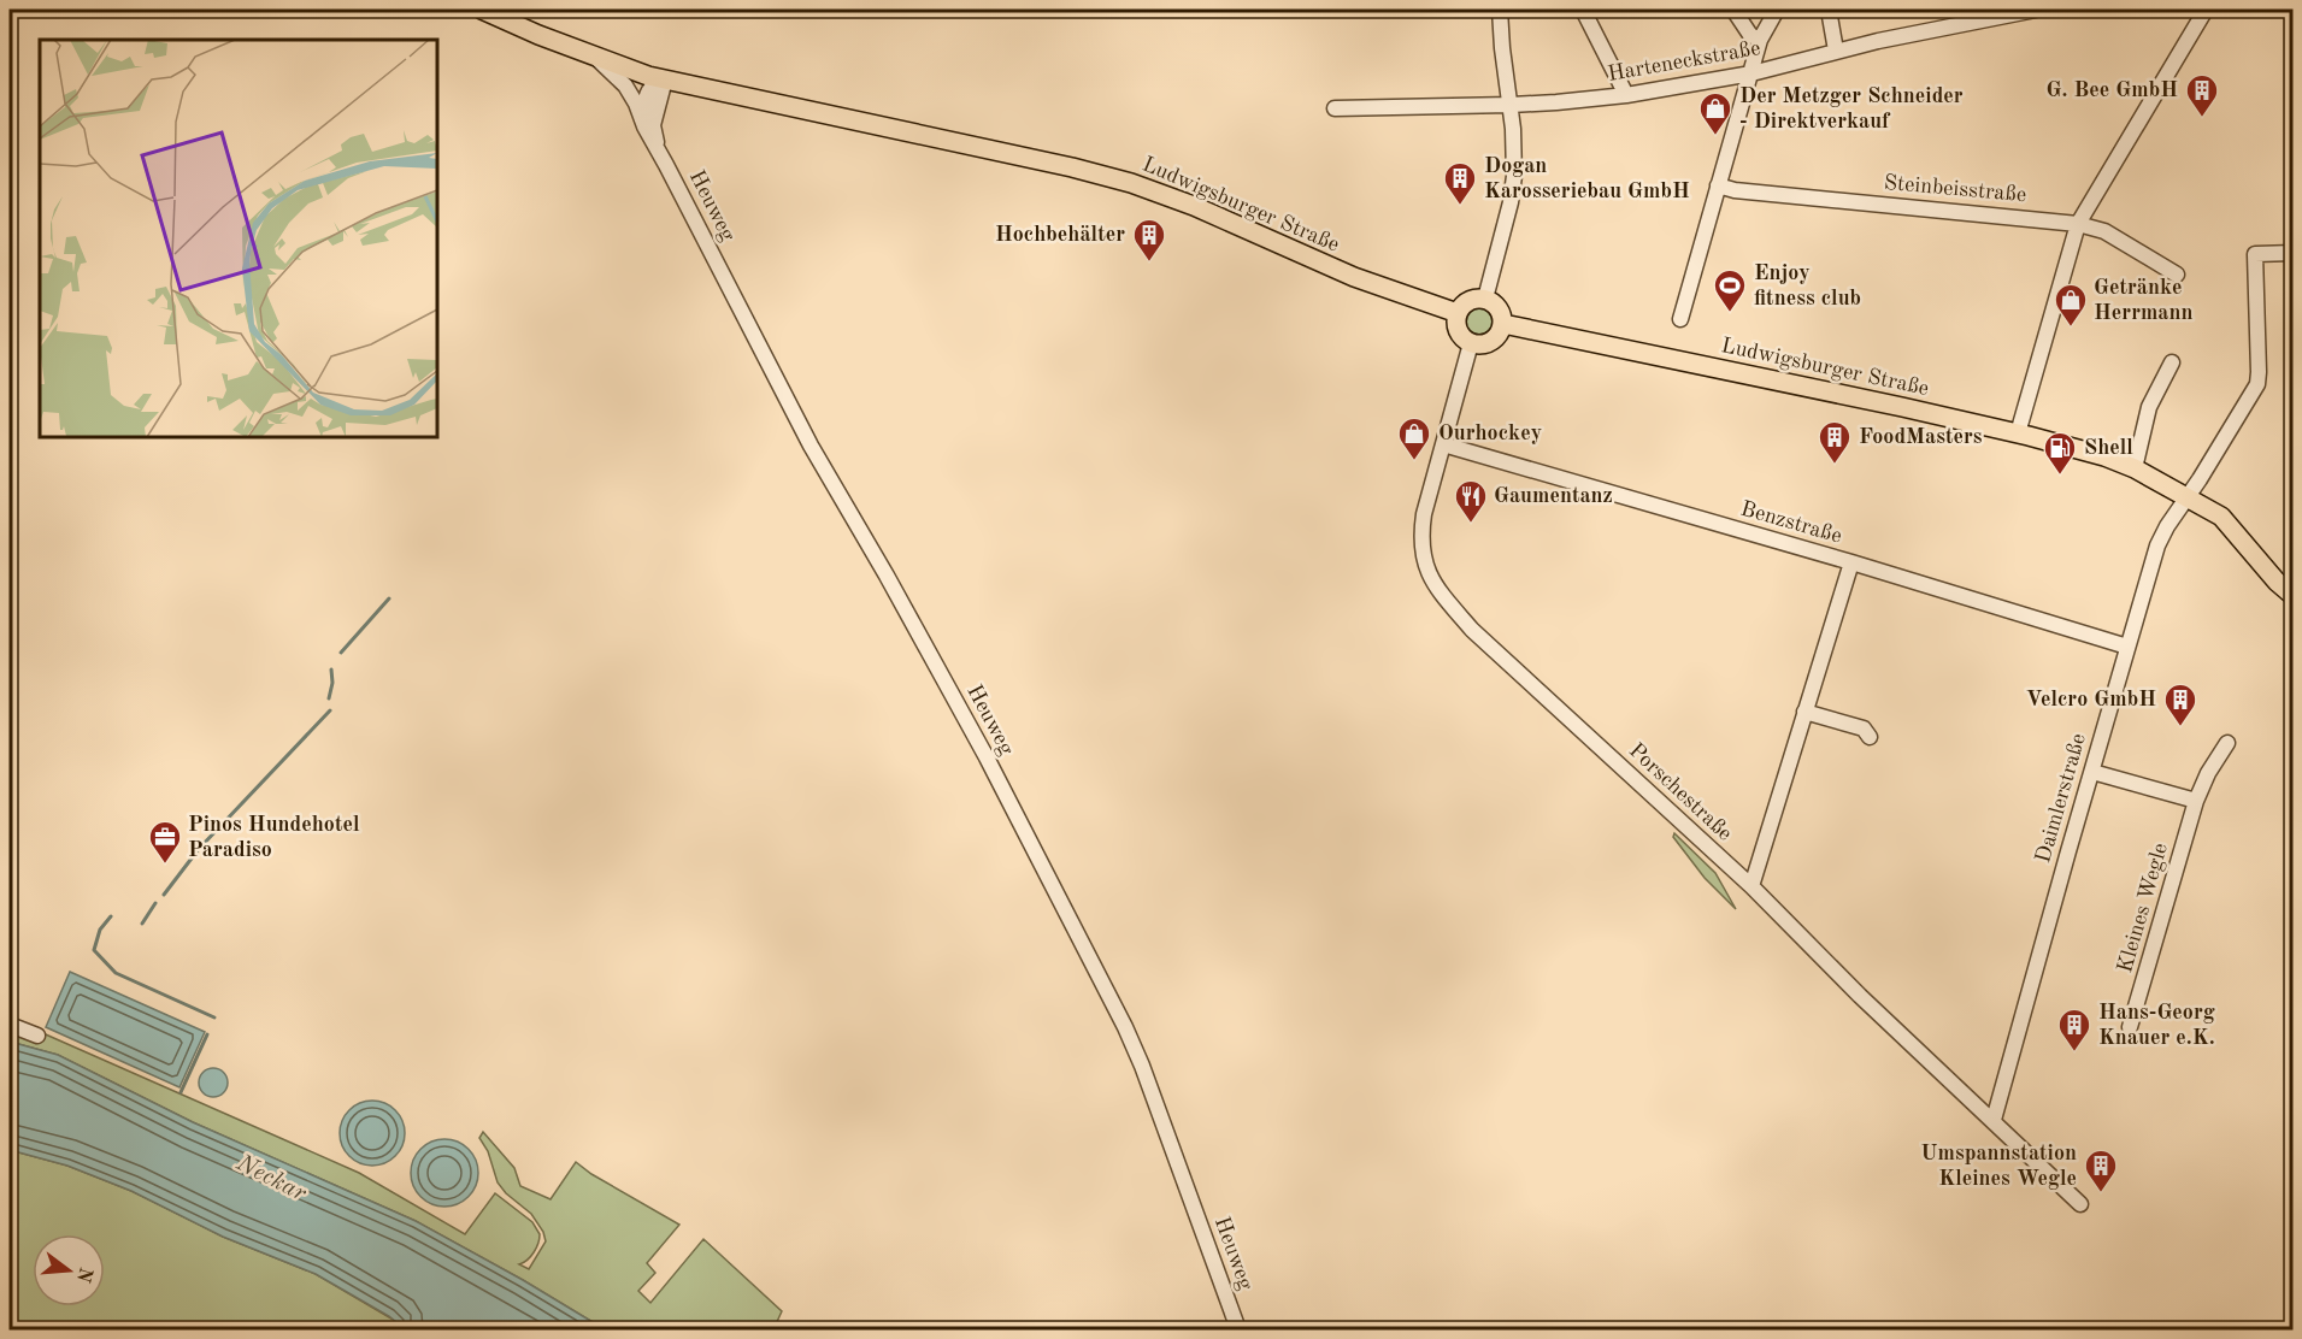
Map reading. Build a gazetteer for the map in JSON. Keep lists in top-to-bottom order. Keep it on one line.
{"streets":{"main road":["Ludwigsburger Straße"],"street":["Harteneckstraße","Steinbeisstraße","Heuweg","Benzstraße","Porschestraße","Daimlerstraße","Kleines Wegle"]},"crossings":[["Ludwigsburger Straße","Heuweg"],["Ludwigsburger Straße","Porschestraße"],["Ludwigsburger Straße","Daimlerstraße"],["Benzstraße","Porschestraße"],["Benzstraße","Daimlerstraße"],["Porschestraße","Daimlerstraße"]],"water":["Neckar"],"places":{"building":["G. Bee GmbH","Dogan Karosseriebau GmbH","Hochbehälter","FoodMasters","Velcro GmbH","Hans-Georg Knauer e.K.","Umspannstation Kleines Wegle"],"shop":["Der Metzger Schneider - Direktverkauf","Getränke Herrmann","Ourhockey"],"sports":["Enjoy fitness club"],"fuel station":["Shell"],"restaurant":["Gaumentanz"],"office":["Pinos Hundehotel Paradiso"]},"north":"right"}
